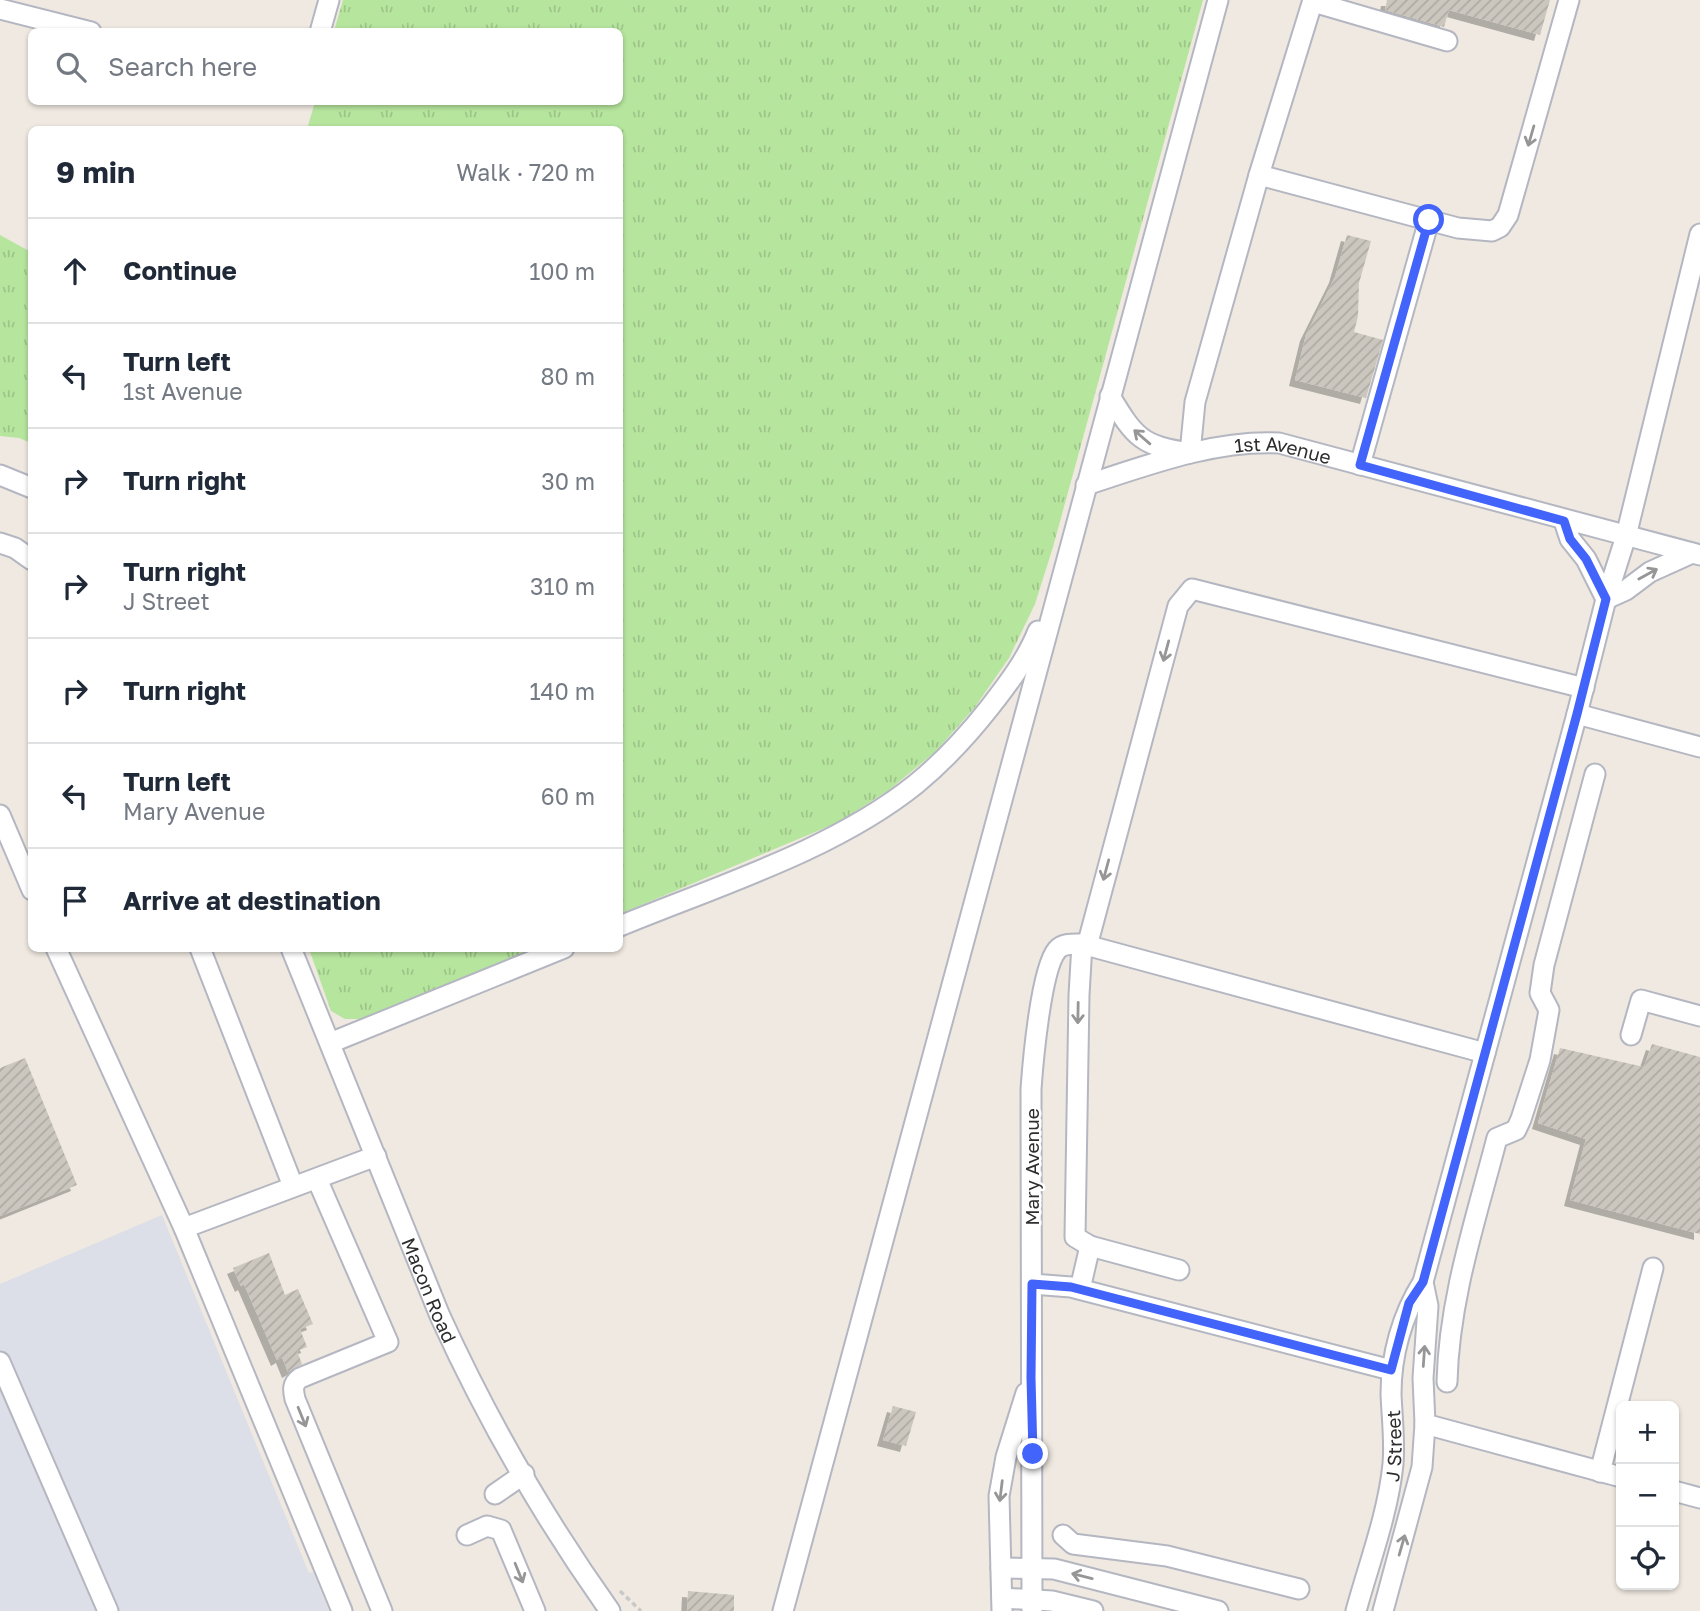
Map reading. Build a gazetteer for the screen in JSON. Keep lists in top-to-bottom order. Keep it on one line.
{"streets":{"street":["1st Avenue","Mary Avenue","Macon Road","J Street"]},"crossings":[["1st Avenue","J Street"]],"page":{"search":"Search here","heading":["9 min","Walk · 720 m"],"list":[["Continue","100 m"],["Turn left","1st Avenue","80 m"],["Turn right","30 m"],["Turn right","J Street","310 m"],["Turn right","140 m"],["Turn left","Mary Avenue","60 m"],"Arrive at destination"],"map_buttons":["+","−"]}}
